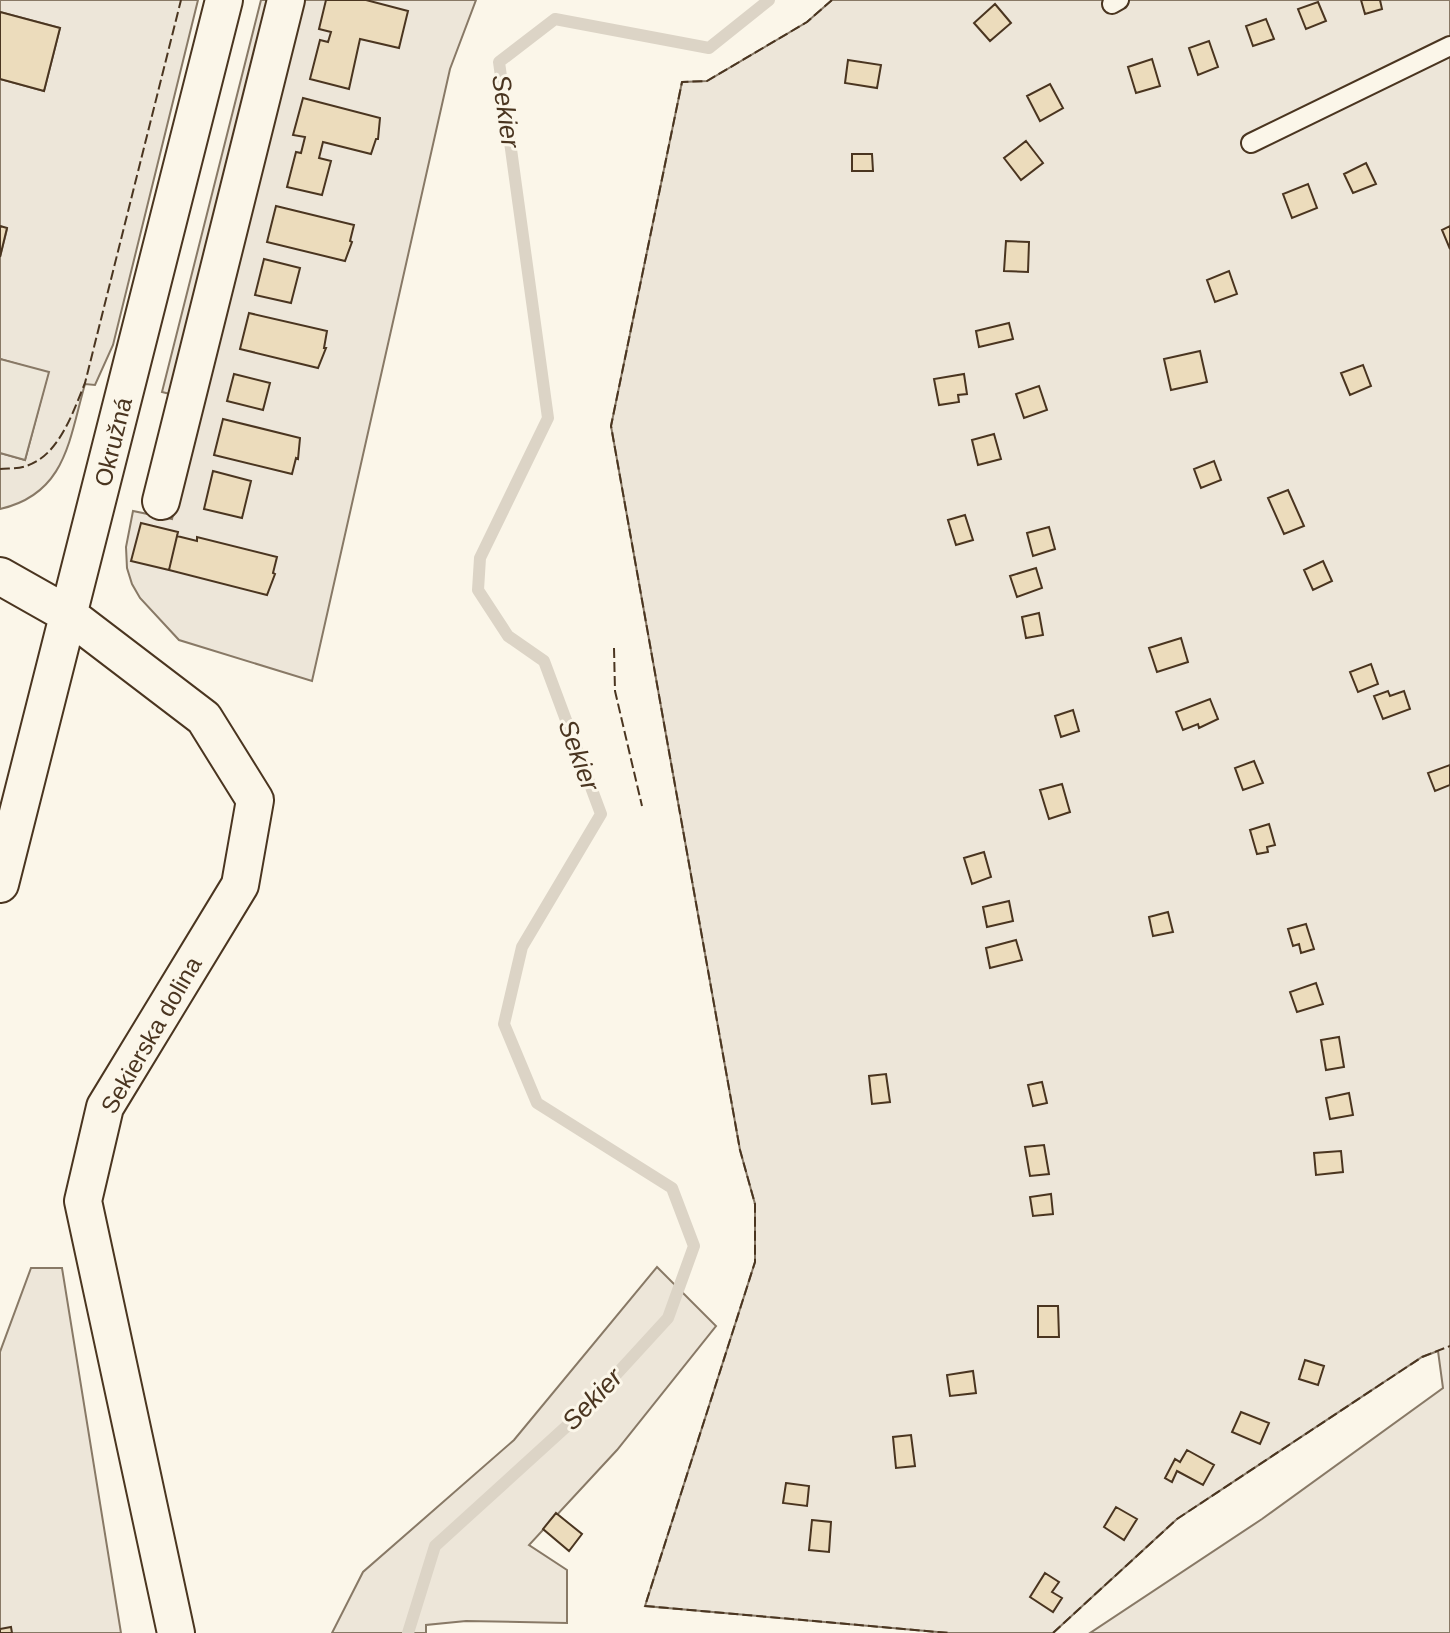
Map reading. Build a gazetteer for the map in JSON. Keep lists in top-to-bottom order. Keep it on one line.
{"streets":{"street":["Okružná","Sekierska dolina"]},"crossings":[["Okružná","Sekierska dolina"]],"water":["Sekier"]}
